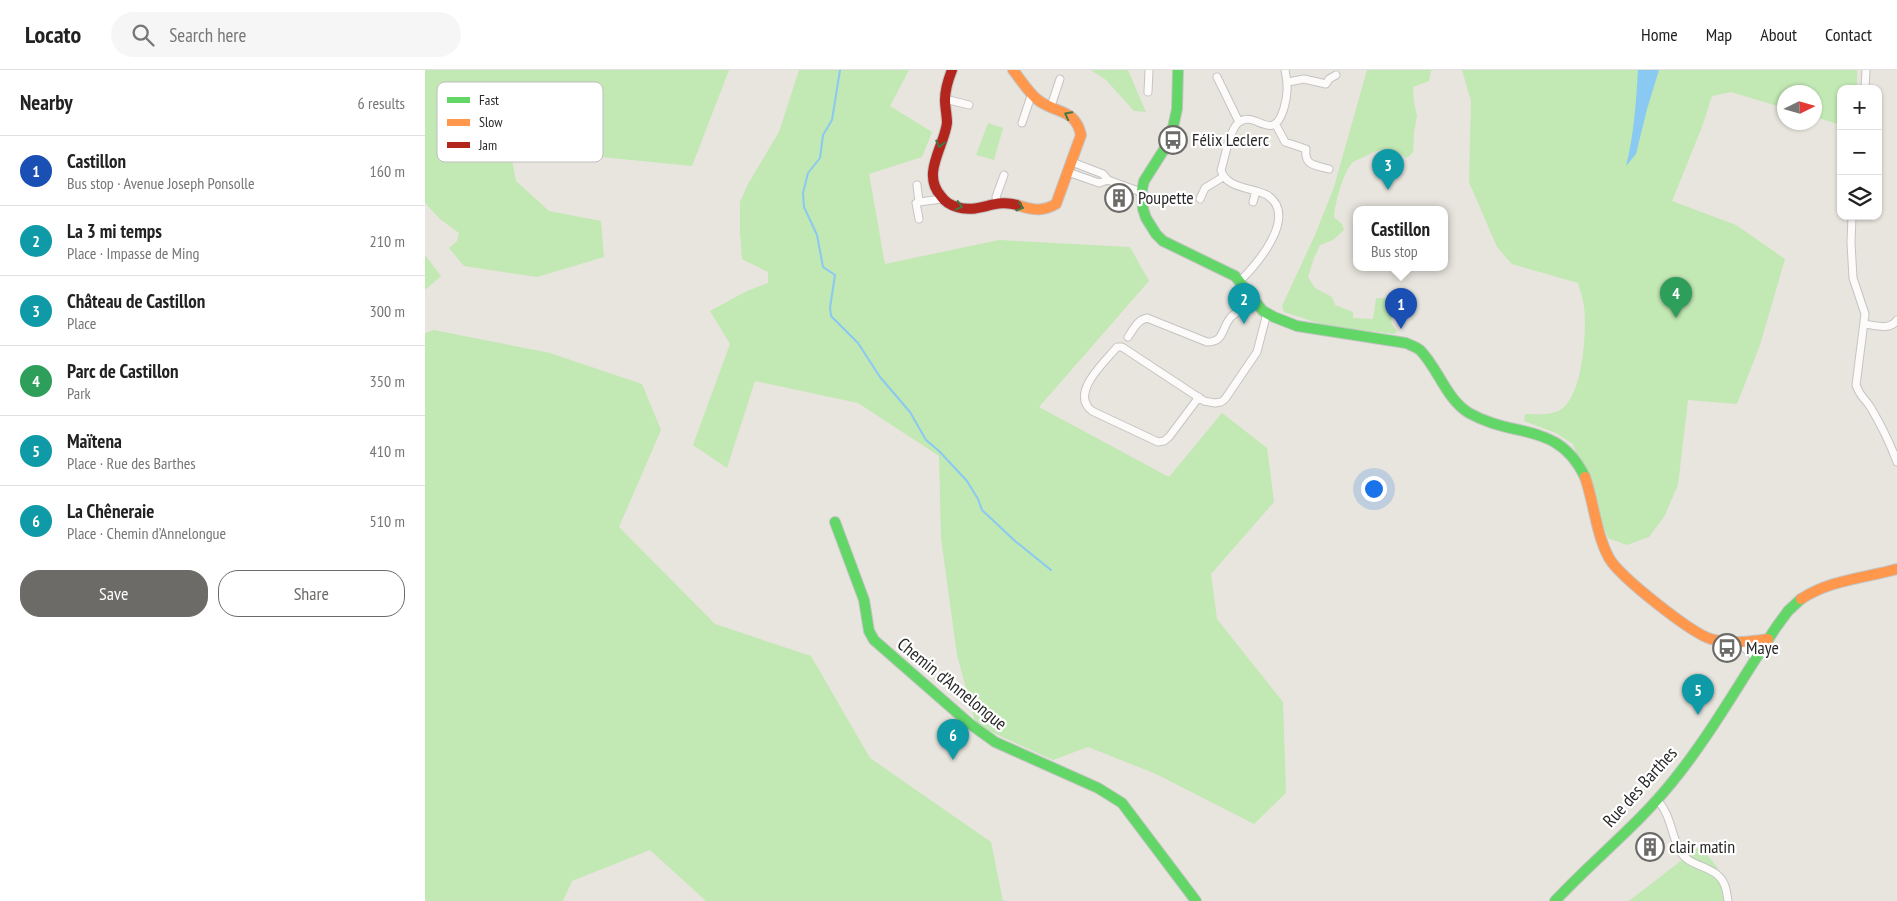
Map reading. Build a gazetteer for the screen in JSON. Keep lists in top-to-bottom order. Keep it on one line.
{"streets":{"street":["Chemin d’Annelongue","Rue des Barthes"]},"places":{"bus stop":["Félix Leclerc","Maye"],"building":["Poupette","clair matin"]},"legend":["Fast","Slow","Jam"],"north":"right","page":{"header":"Locato","search":"Search here","nav":["Home","Map","About","Contact"],"heading":["Nearby","6 results"],"map_buttons":["+","−"],"list":[{"mark":"1","name":"Castillon","note":"Bus stop · Avenue Joseph Ponsolle","value":"160 m"},{"mark":"2","name":"La 3 mi temps","note":"Place · Impasse de Ming","value":"210 m"},{"mark":"3","name":"Château de Castillon","note":"Place","value":"300 m"},{"mark":"4","name":"Parc de Castillon","note":"Park","value":"350 m"},{"mark":"5","name":"Maïtena","note":"Place · Rue des Barthes","value":"410 m"},{"mark":"6","name":"La Chêneraie","note":"Place · Chemin d’Annelongue","value":"510 m"}],"pins":["3","4","2","1","5","6"],"popup":["Castillon","Bus stop"],"buttons":["Save","Share"]}}
